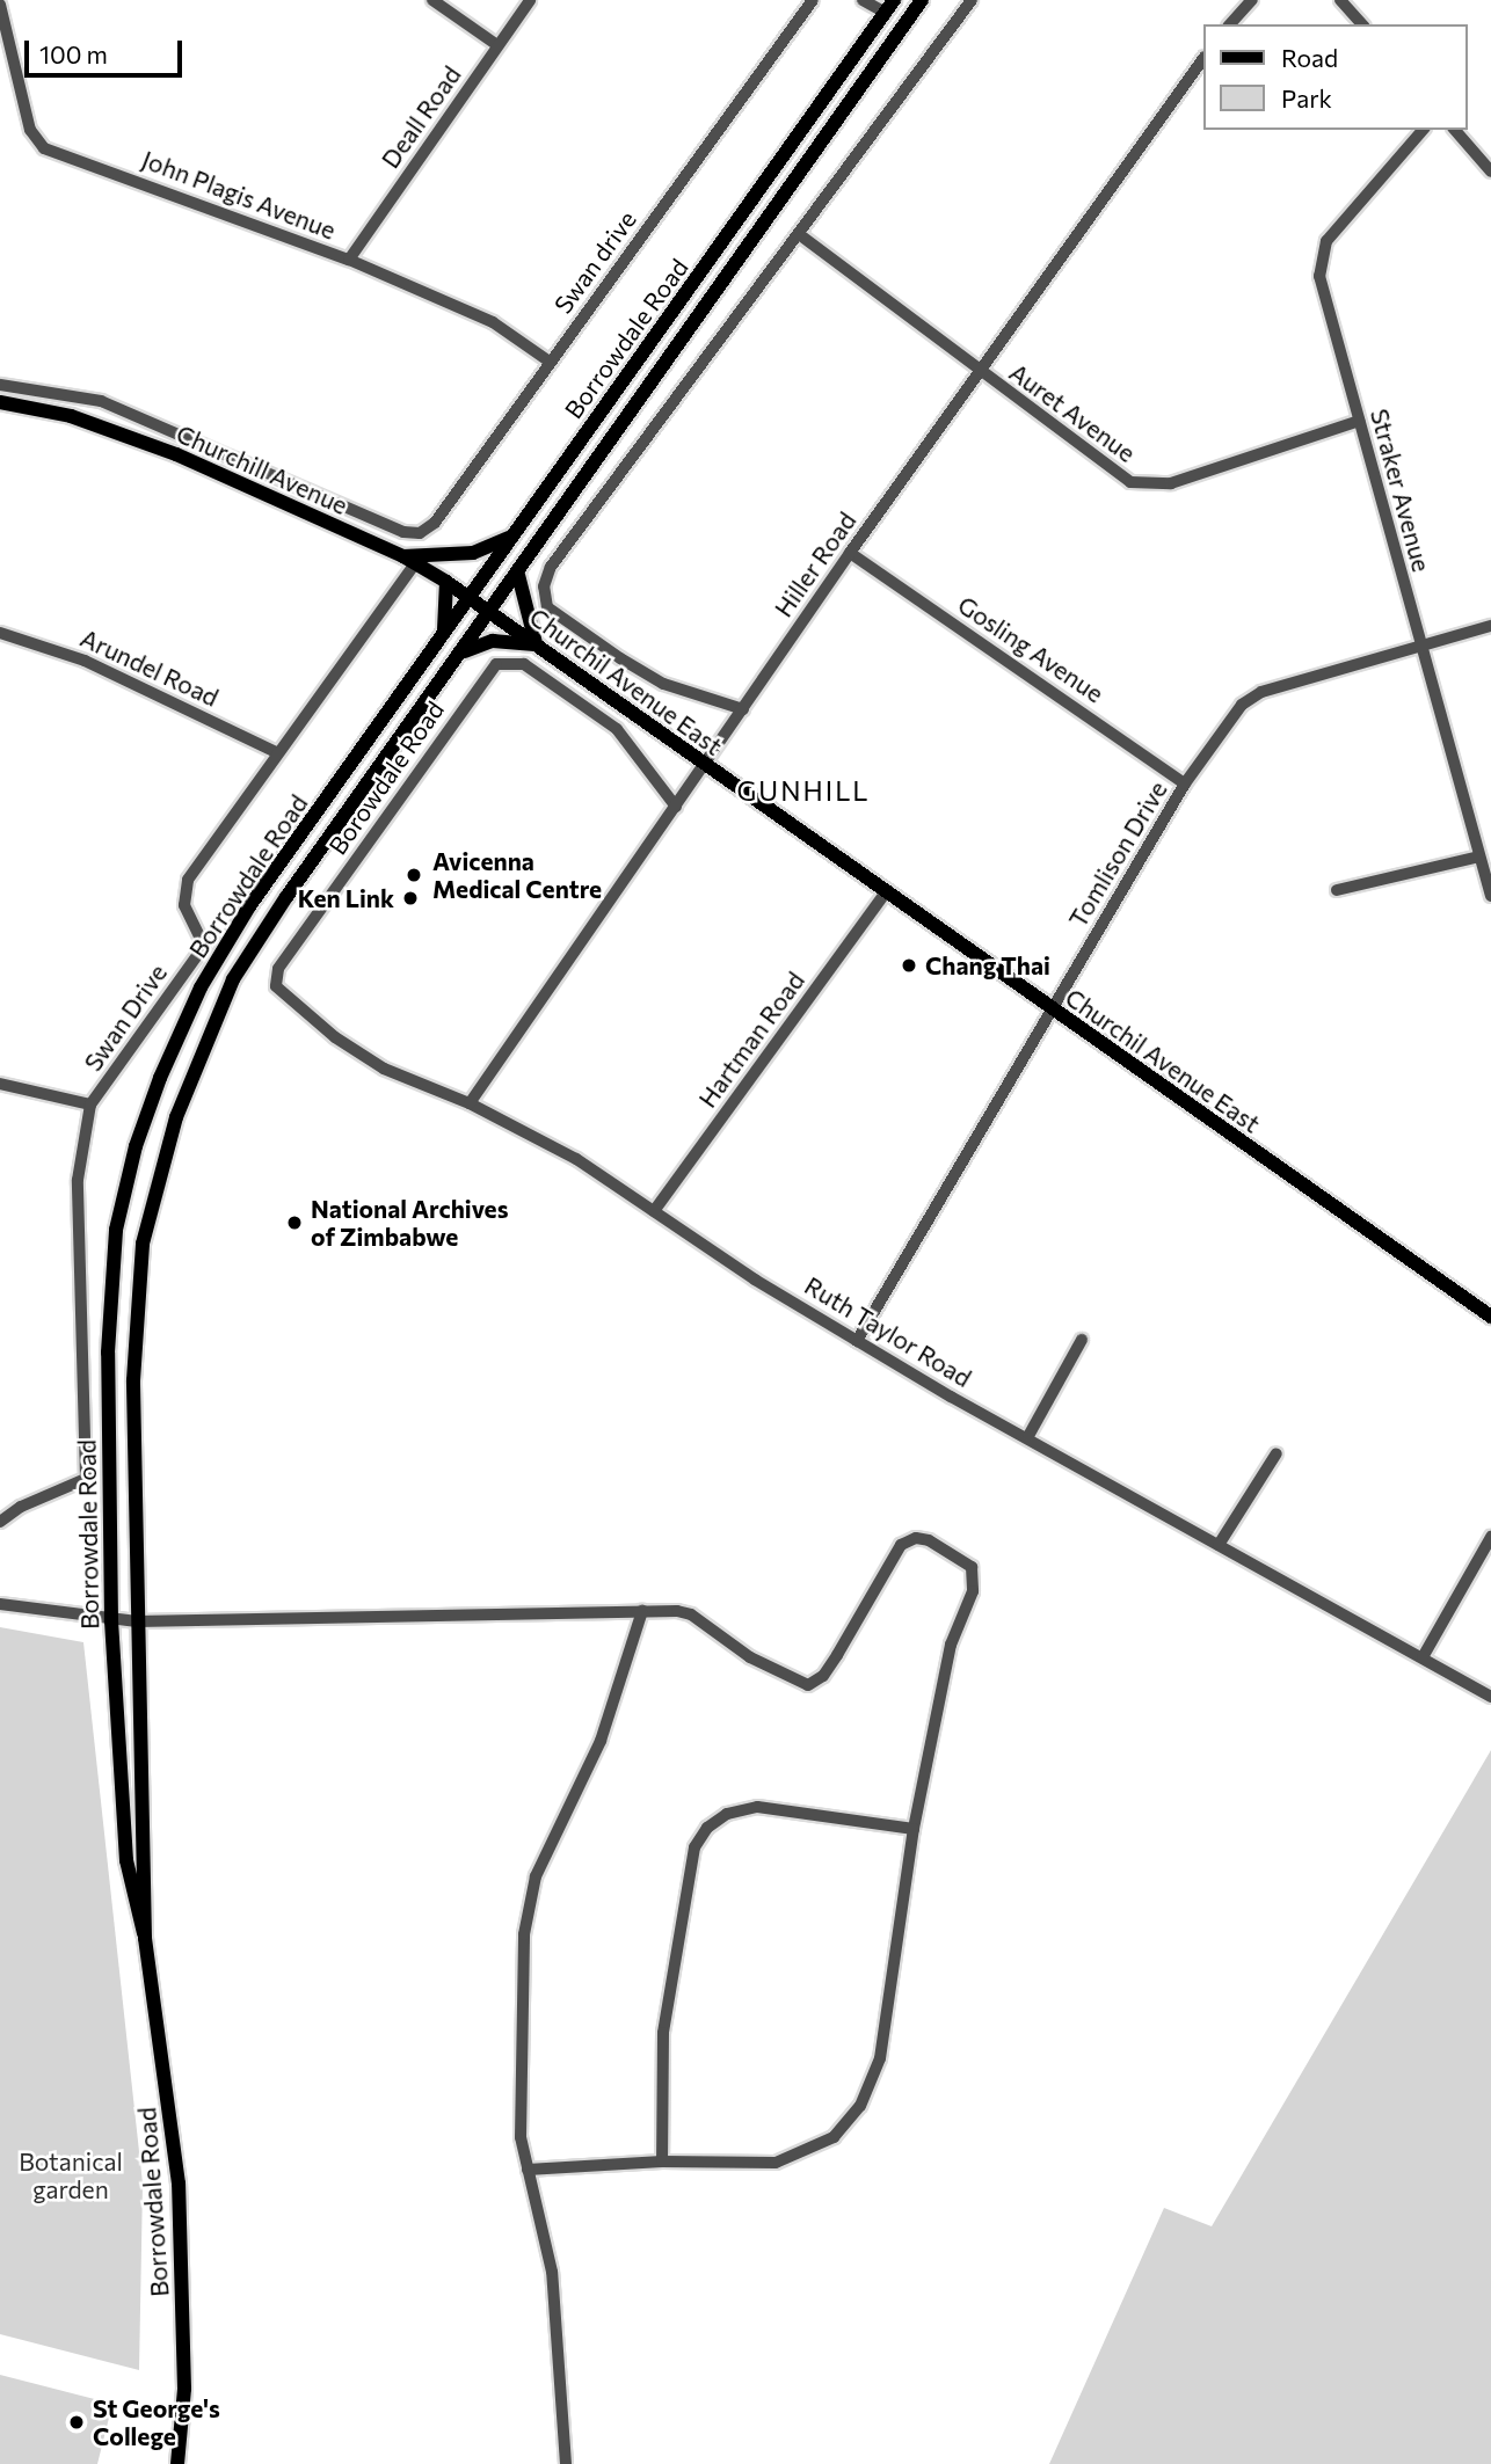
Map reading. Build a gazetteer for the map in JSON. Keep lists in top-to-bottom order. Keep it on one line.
{"streets":{"main road":["Borrowdale Road","Churchill Avenue","Churchil Avenue East"],"street":["Deall Road","John Plagis Avenue","Swan drive","Auret Avenue","Straker Avenue","Hiller Road","Gosling Avenue","Arundel Road","Borowdale Road","Tomlison Drive","Swan Drive","Hartman Road","Ruth Taylor Road"]},"crossings":[["Deall Road","John Plagis Avenue"],["John Plagis Avenue","Swan drive"],["Borrowdale Road","Churchill Avenue"],["Borrowdale Road","Churchil Avenue East"],["Auret Avenue","Straker Avenue"],["Auret Avenue","Hiller Road"],["Auret Avenue","Churchil Avenue East"],["Churchill Avenue","Churchil Avenue East"],["Churchill Avenue","Swan Drive"],["Straker Avenue","Tomlison Drive"],["Hiller Road","Gosling Avenue"],["Hiller Road","Churchil Avenue East"],["Hiller Road","Ruth Taylor Road"],["Gosling Avenue","Tomlison Drive"],["Arundel Road","Swan Drive"],["Churchil Avenue East","Borowdale Road"],["Churchil Avenue East","Tomlison Drive"],["Churchil Avenue East","Hartman Road"],["Borowdale Road","Ruth Taylor Road"],["Tomlison Drive","Ruth Taylor Road"],["Hartman Road","Ruth Taylor Road"]],"districts":["GUNHILL"],"parks":["Botanical garden"],"places":["Avicenna Medical Centre","Ken Link","Chang Thai","National Archives of Zimbabwe","St George's College"],"legend":["Road","Park"],"scale_bar":"100 m"}
